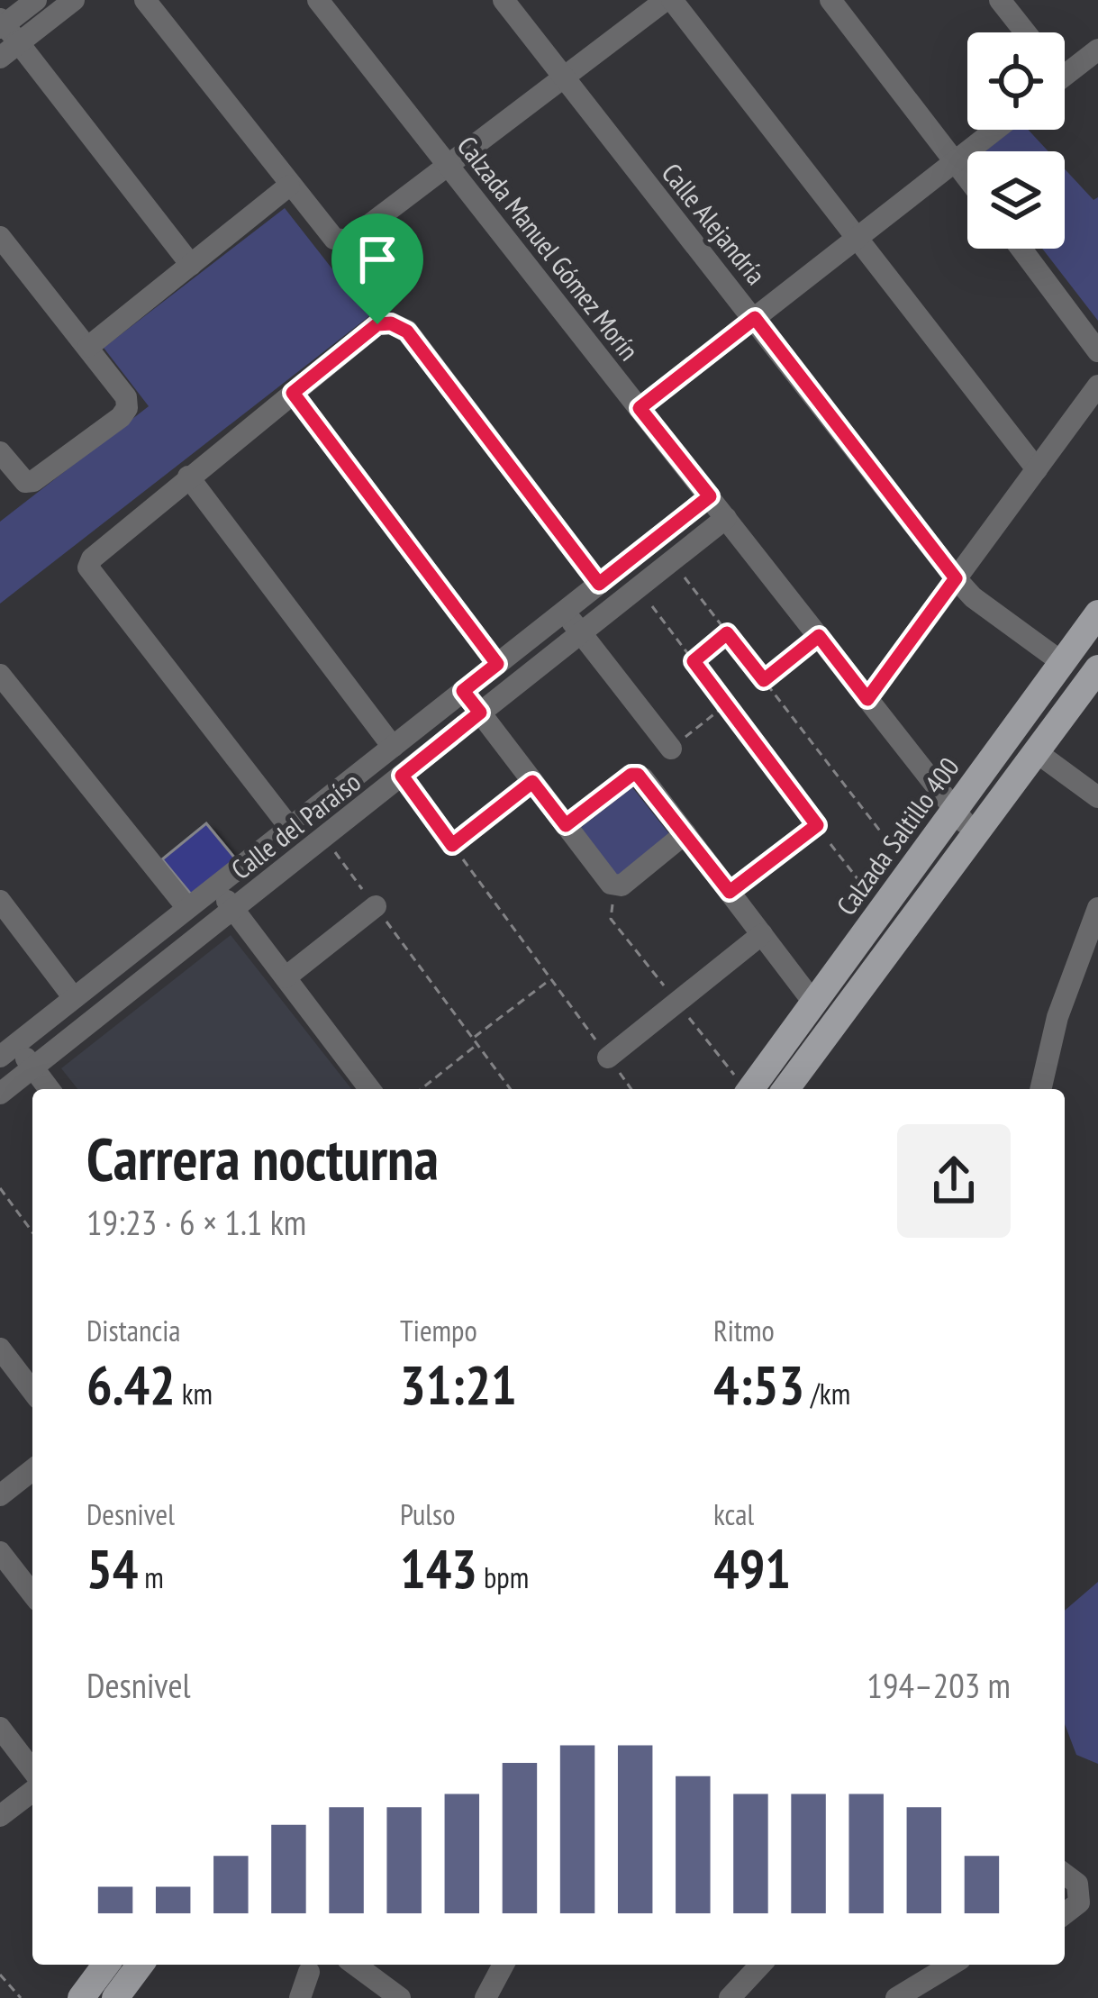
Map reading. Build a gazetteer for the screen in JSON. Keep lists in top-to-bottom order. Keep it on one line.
{"streets":{"main road":["Calzada Saltillo 400"],"street":["Calle Alejandría","Calzada Manuel Gómez Morín","Calle del Paraíso"]},"crossings":[["Calle Alejandría","Calzada Saltillo 400"],["Calzada Manuel Gómez Morín","Calle del Paraíso"],["Calzada Manuel Gómez Morín","Calzada Saltillo 400"]],"page":{"heading":["Carrera nocturna","19:23 · 6 × 1.1 km"],"stats":[["Distancia","6.42 km"],["Tiempo","31:21"],["Ritmo","4:53 /km"],["Desnivel","54 m"],["Pulso","143 bpm"],["kcal","491"]],"chart":["Desnivel","194–203 m"]}}
